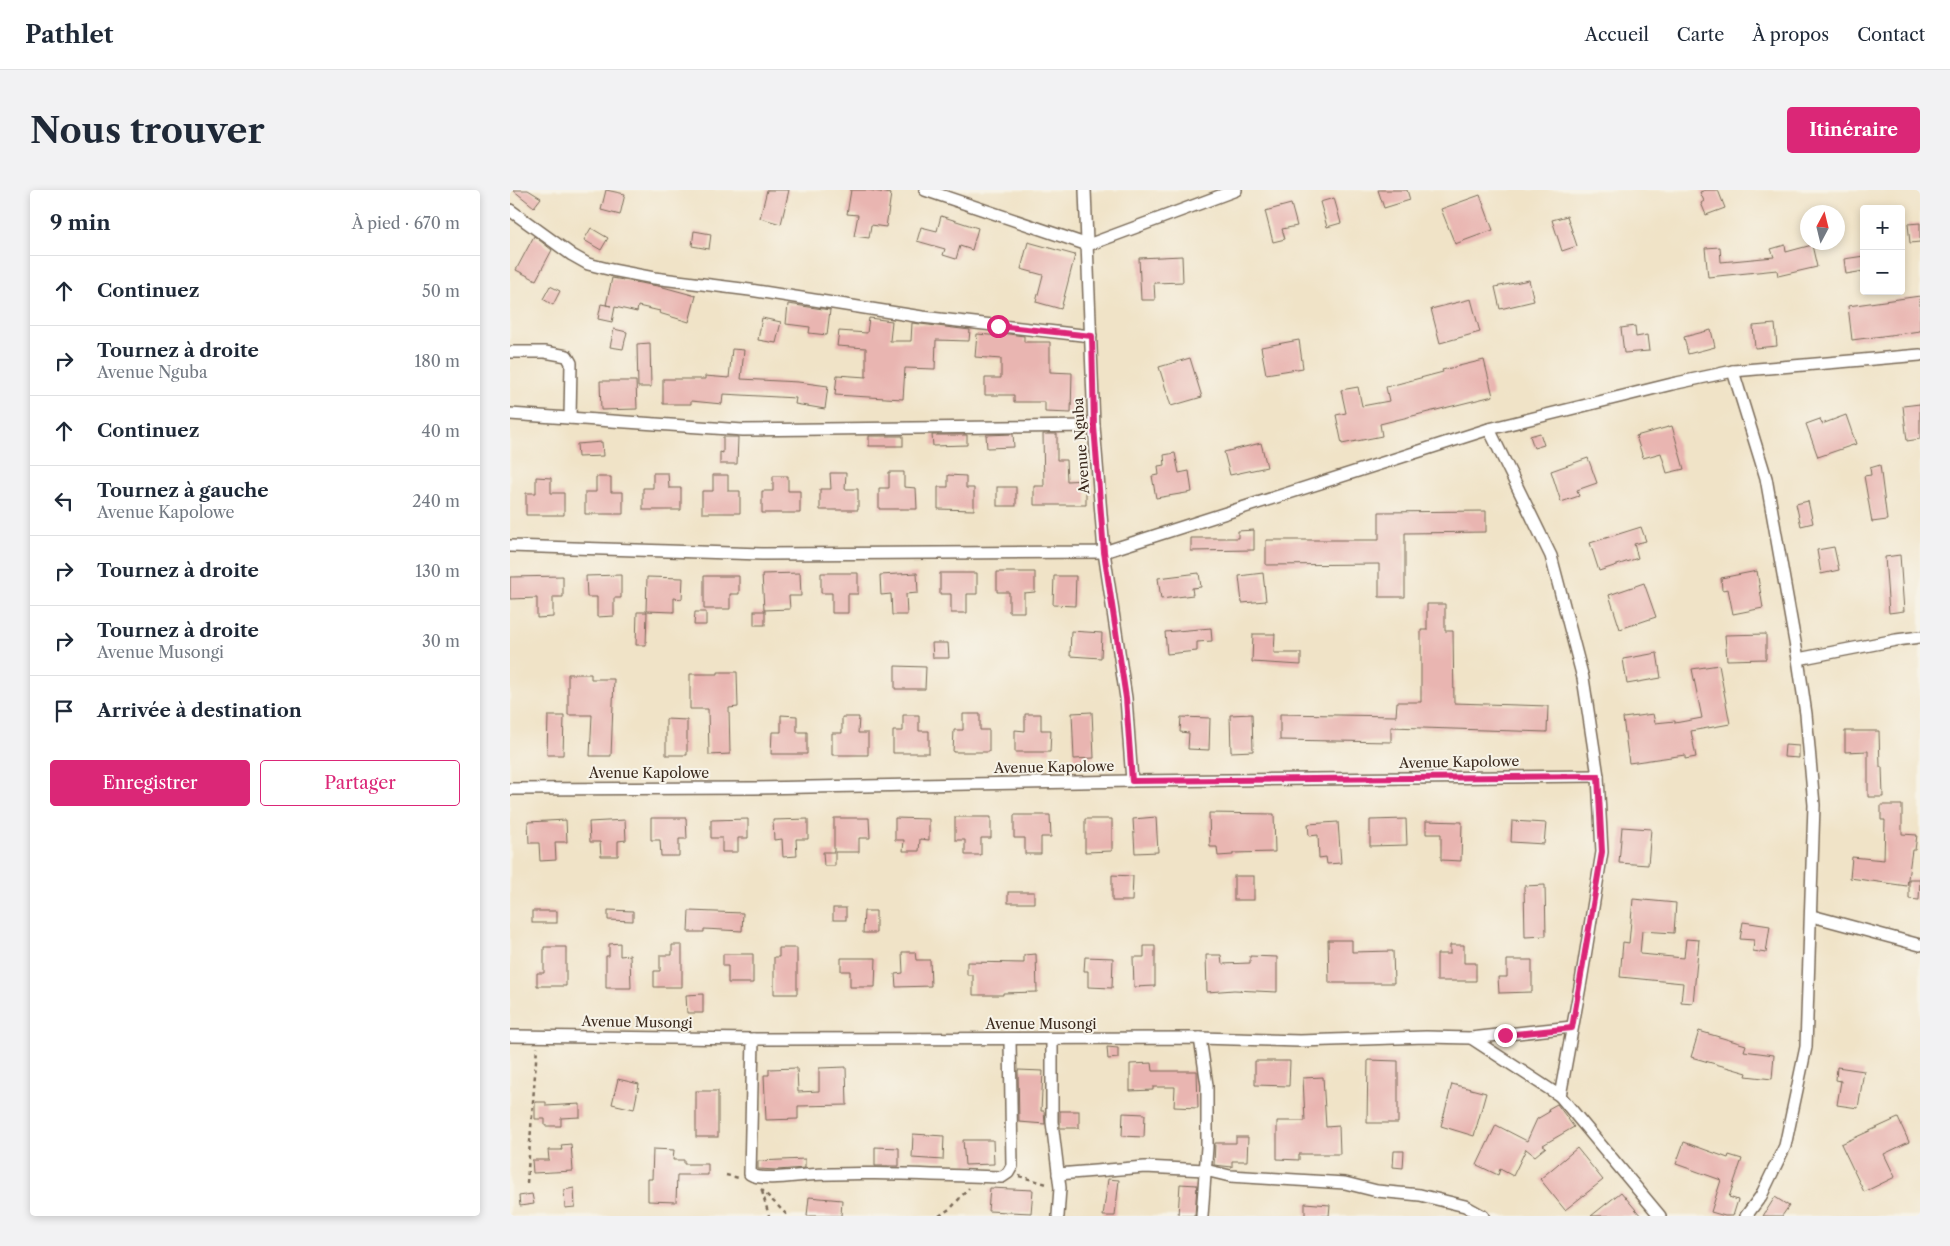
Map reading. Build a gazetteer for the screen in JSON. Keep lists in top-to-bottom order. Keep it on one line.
{"streets":{"street":["Avenue Nguba","Avenue Kapolowe","Avenue Musongi"]},"crossings":[["Avenue Nguba","Avenue Kapolowe"]],"north":"top","page":{"header":"Pathlet","nav":["Accueil","Carte","À propos","Contact"],"buttons":["Itinéraire",["Enregistrer","Partager"]],"title":"Nous trouver","heading":["9 min","À pied · 670 m"],"map_buttons":["+","−"],"list":[["Continuez","50 m"],["Tournez à droite","Avenue Nguba","180 m"],["Continuez","40 m"],["Tournez à gauche","Avenue Kapolowe","240 m"],["Tournez à droite","130 m"],["Tournez à droite","Avenue Musongi","30 m"],"Arrivée à destination"]}}
